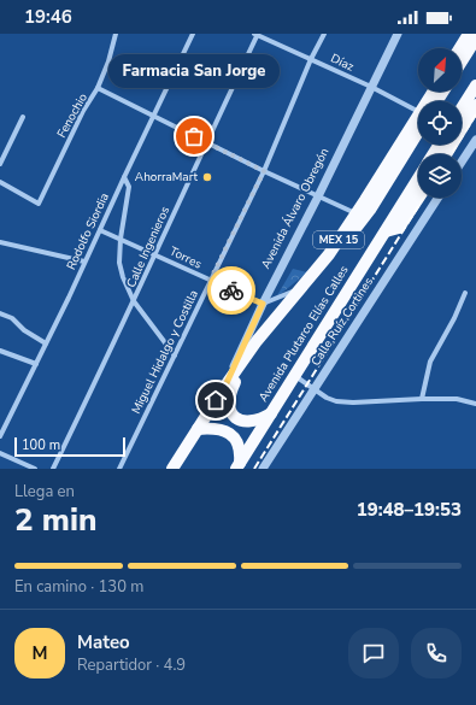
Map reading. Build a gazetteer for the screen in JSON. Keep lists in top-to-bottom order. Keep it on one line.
{"streets":{"highway":["Avenida Álvaro Obregón","MEX 15","Avenida Plutarco Elías Calles"],"street":["Díaz","Fenochio","Rodolfo Siordia","Calle Ingenieros","Torres","Calle Ruíz Cortines","Miguel Hidalgo y Costilla"]},"crossings":[["Díaz","Avenida Álvaro Obregón"],["Díaz","Calle Ingenieros"],["Díaz","Miguel Hidalgo y Costilla"],["Avenida Álvaro Obregón","MEX 15"],["Avenida Álvaro Obregón","Torres"],["Rodolfo Siordia","Torres"],["Calle Ingenieros","Torres"],["Torres","Miguel Hidalgo y Costilla"]],"places":["Farmacia San Jorge","AhorraMart"],"scale_bar":"100 m","north":"top right","page":{"status":"19:46","bubble":"Farmacia San Jorge","scale":"100 m","heading":["2 min","Llega en","19:48–19:53"],"panel":["Mateo","Repartidor · 4.9"],"bar":"En camino · 130 m","round":"M"}}
